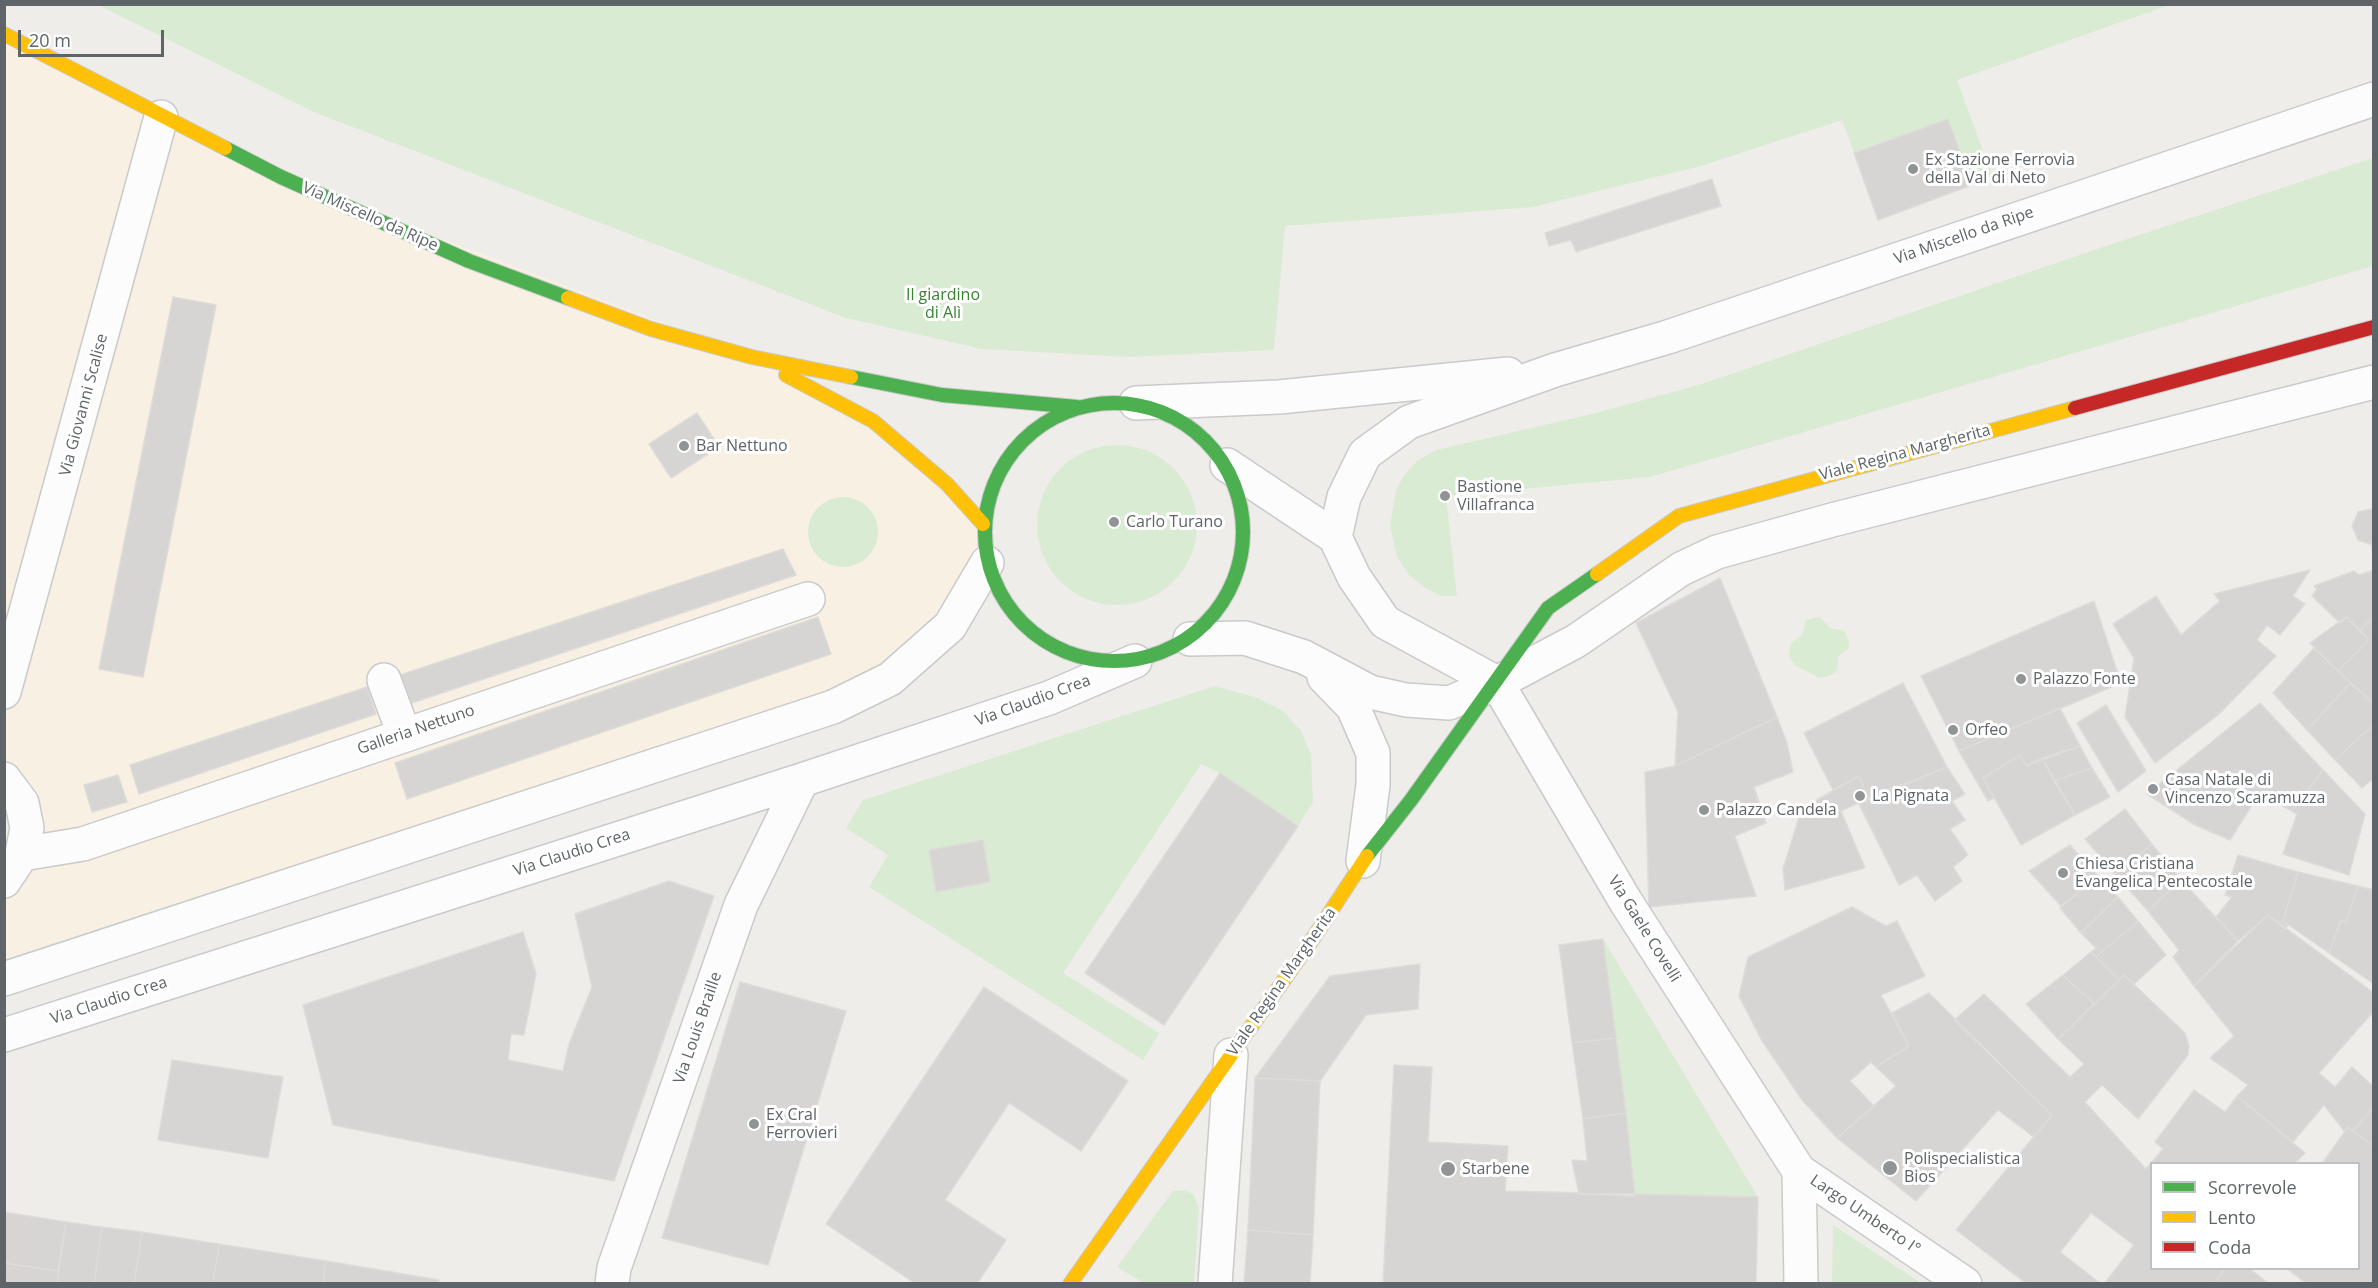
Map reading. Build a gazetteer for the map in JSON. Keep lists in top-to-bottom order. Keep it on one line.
{"streets":{"main road":["Via Miscello da Ripe","Viale Regina Margherita"],"street":["Via Giovanni Scalise","Via Claudio Crea","Galleria Nettuno","Via Gaele Covelli","Via Louis Braille","Largo Umberto I°"]},"crossings":[["Via Miscello da Ripe","Via Giovanni Scalise"],["Viale Regina Margherita","Via Gaele Covelli"],["Via Claudio Crea","Via Louis Braille"],["Via Gaele Covelli","Largo Umberto I°"]],"parks":["Il giardino di Alì"],"places":["Ex Stazione Ferrovia della Val di Neto","Bar Nettuno","Bastione Villafranca","Carlo Turano","Palazzo Fonte","Orfeo","Casa Natale di Vincenzo Scaramuzza","La Pignata","Palazzo Candela","Chiesa Cristiana Evangelica Pentecostale","Ex Cral Ferrovieri","Polispecialistica Bios","Starbene"],"legend":["Scorrevole","Lento","Coda"],"scale_bar":"20 m"}
